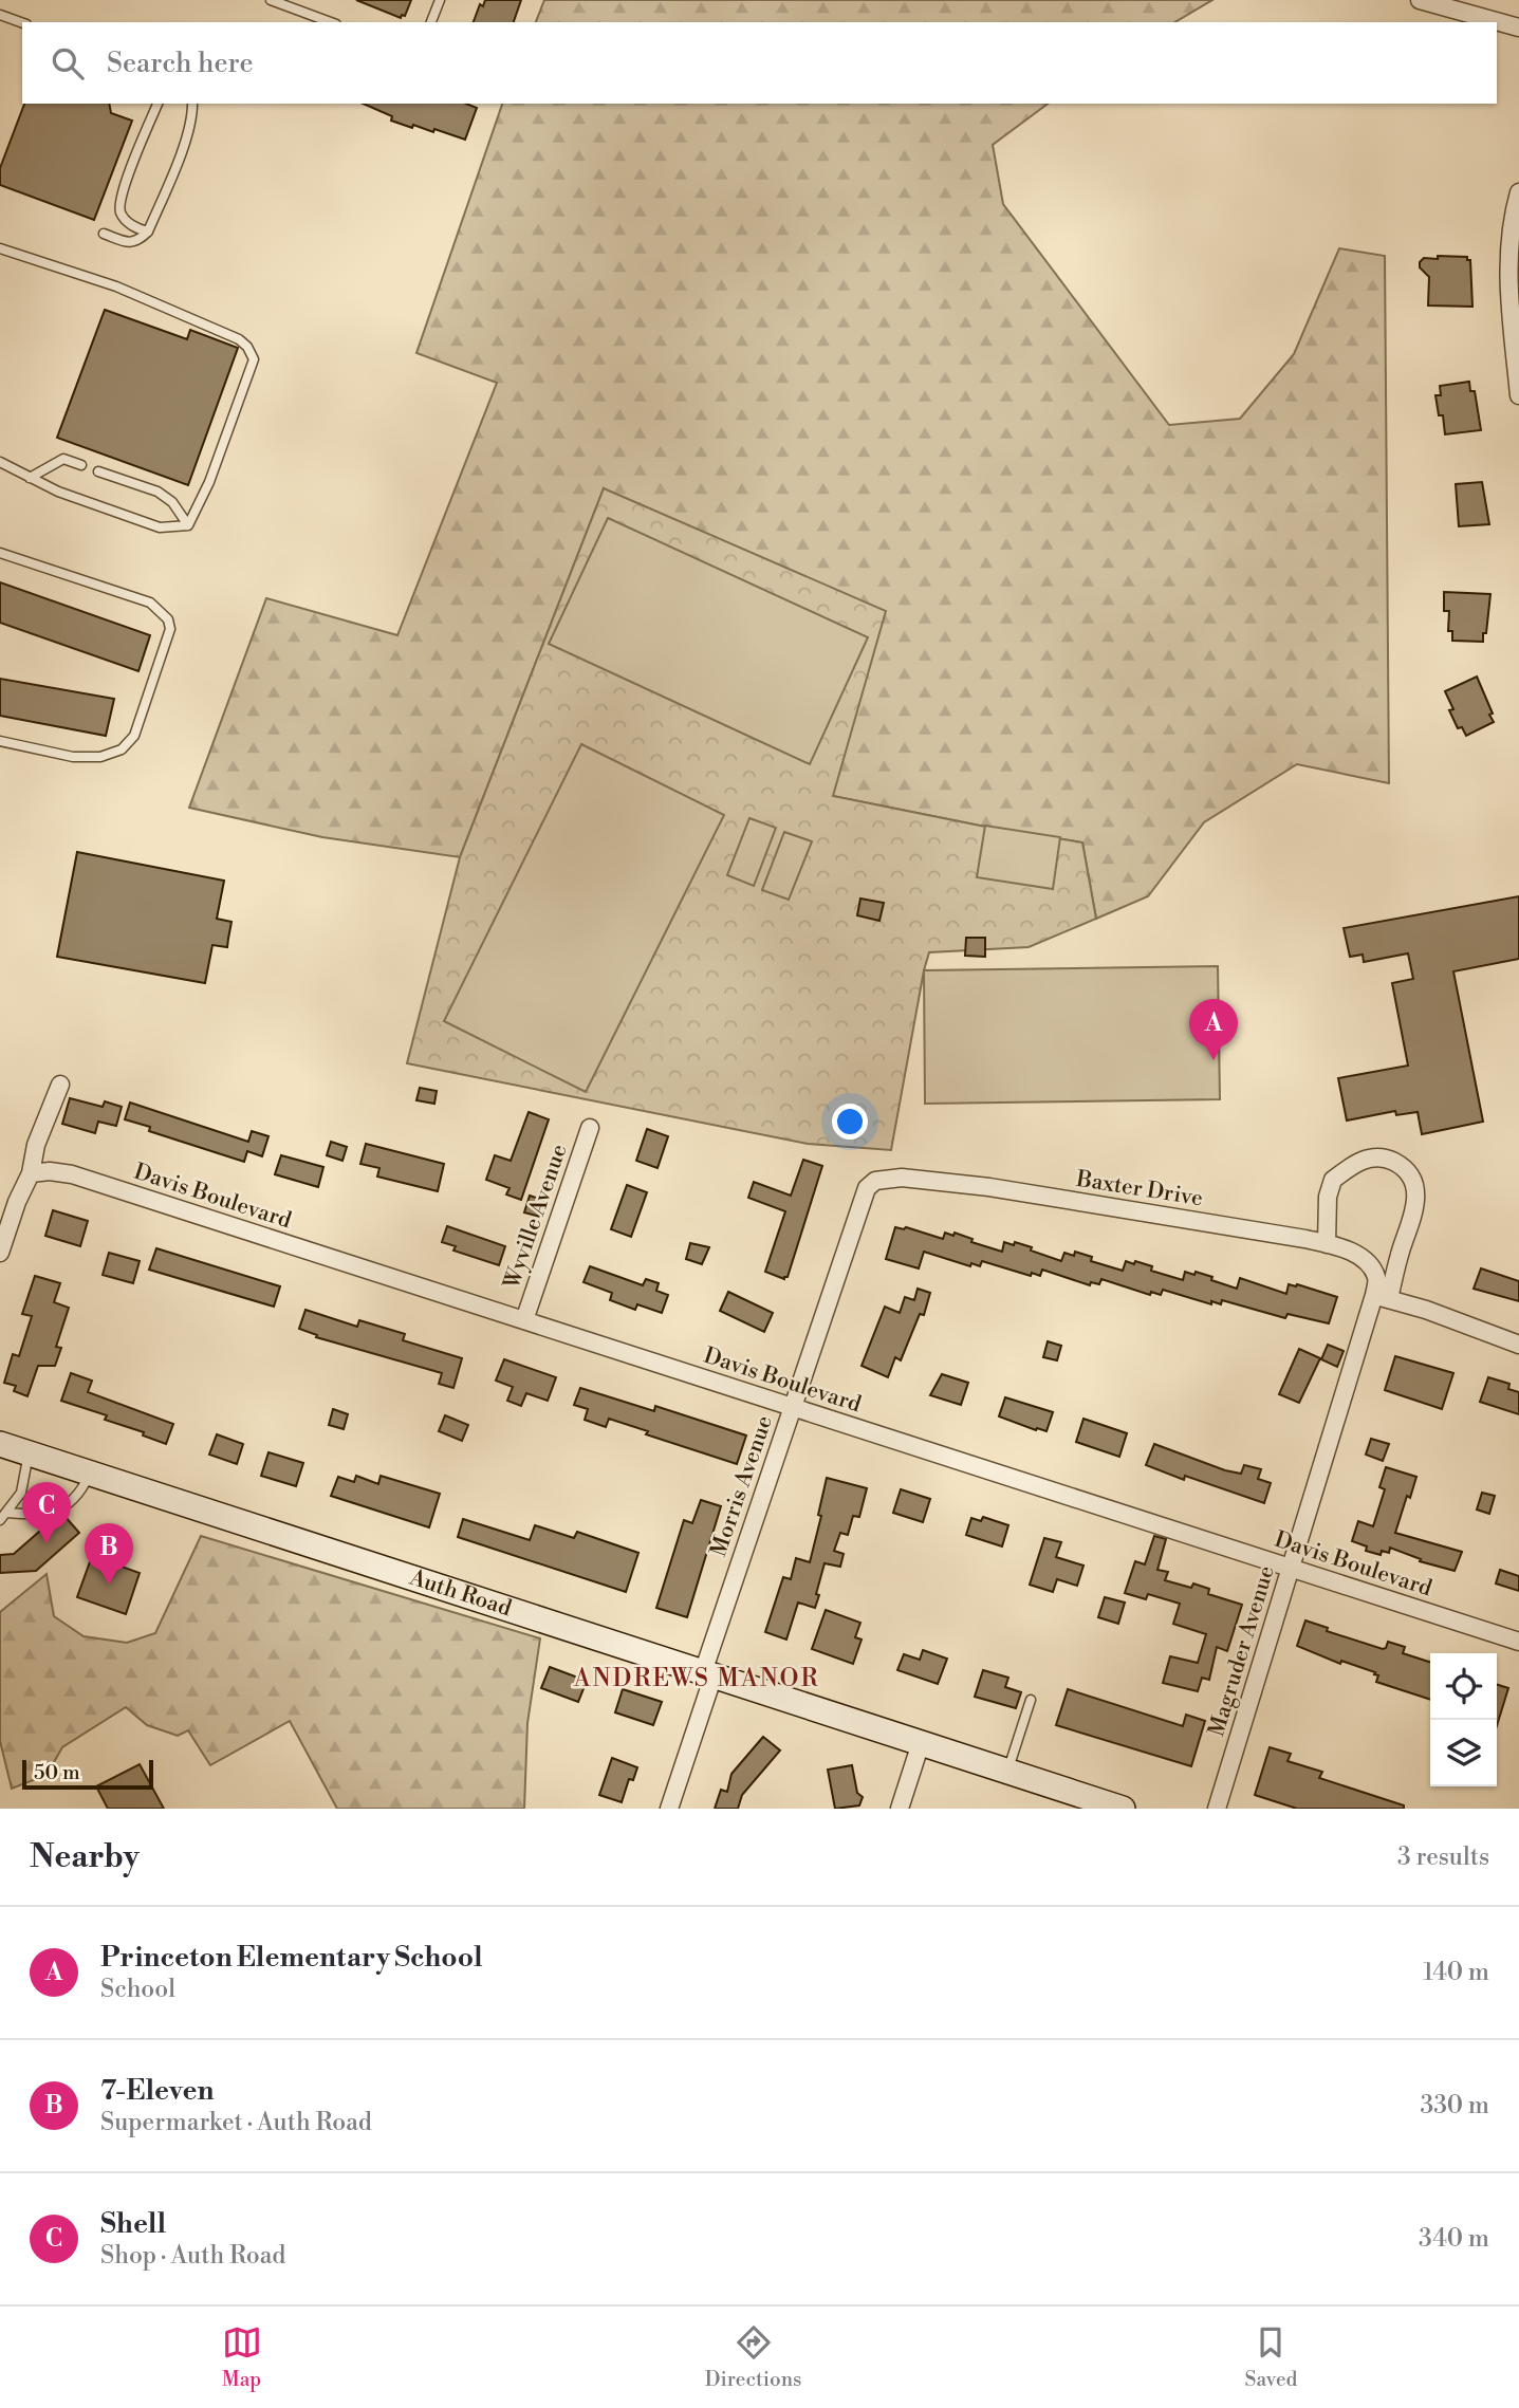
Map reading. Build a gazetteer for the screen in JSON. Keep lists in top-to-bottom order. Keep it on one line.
{"streets":{"main road":["Auth Road"],"street":["Baxter Drive","Davis Boulevard","Wyville Avenue","Morris Avenue","Magruder Avenue"]},"crossings":[["Baxter Drive","Morris Avenue"],["Baxter Drive","Magruder Avenue"],["Davis Boulevard","Wyville Avenue"],["Davis Boulevard","Morris Avenue"],["Davis Boulevard","Magruder Avenue"],["Morris Avenue","Auth Road"]],"districts":["ANDREWS MANOR"],"scale_bar":"50 m","page":{"search":"Search here","pins":["A","C","B"],"scale":"50 m","heading":["Nearby","3 results"],"list":[{"mark":"A","name":"Princeton Elementary School","note":"School","value":"140 m"},{"mark":"B","name":"7-Eleven","note":"Supermarket · Auth Road","value":"330 m"},{"mark":"C","name":"Shell","note":"Shop · Auth Road","value":"340 m"}],"nav":["Map","Directions","Saved"]}}
